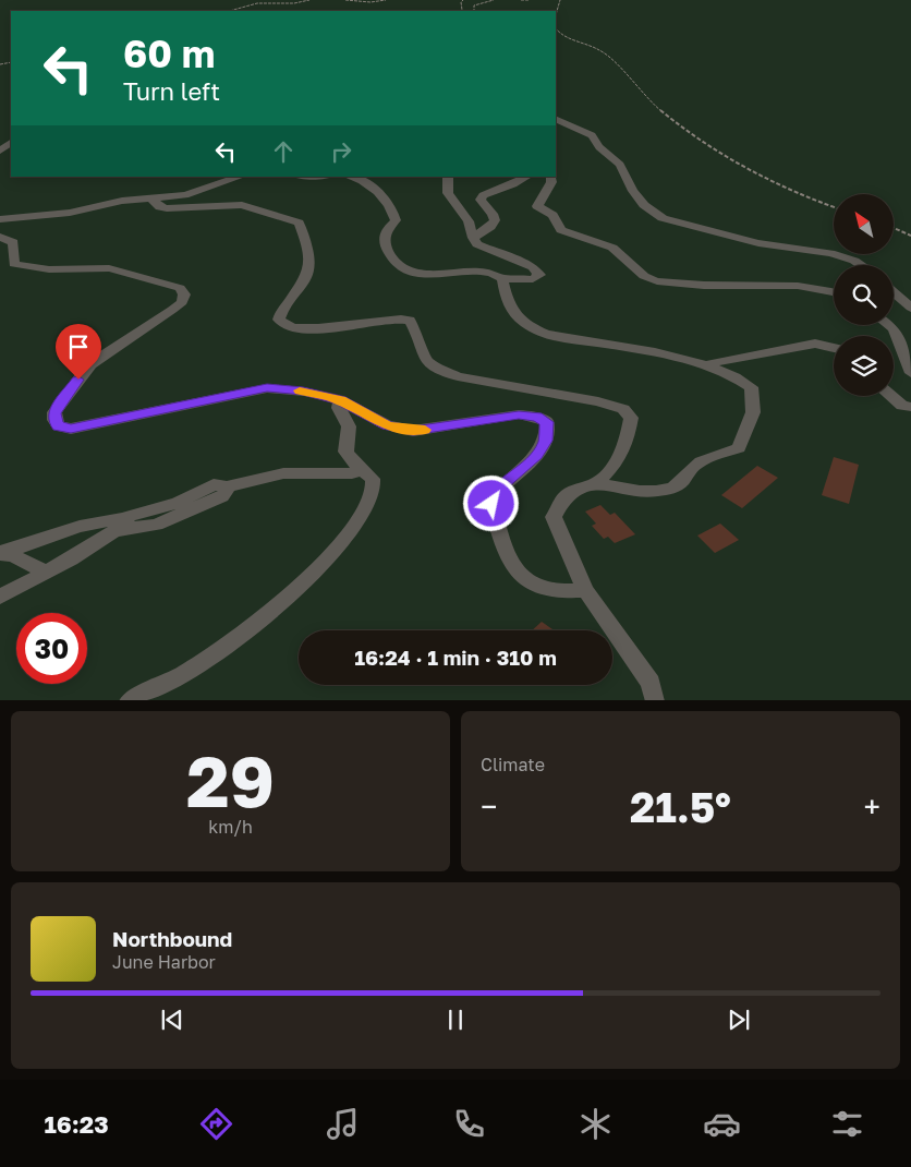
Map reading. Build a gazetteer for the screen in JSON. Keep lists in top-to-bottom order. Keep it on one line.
{"north":"top left","page":{"turn":["60 m","Turn left"],"limit":"30","trip":"16:24 · 1 min · 310 m","tile":[["29","km/h"],"Climate"],"heat":["−","21.5°","+"],"song":["Northbound","June Harbor"],"tabs":"16:23"}}
